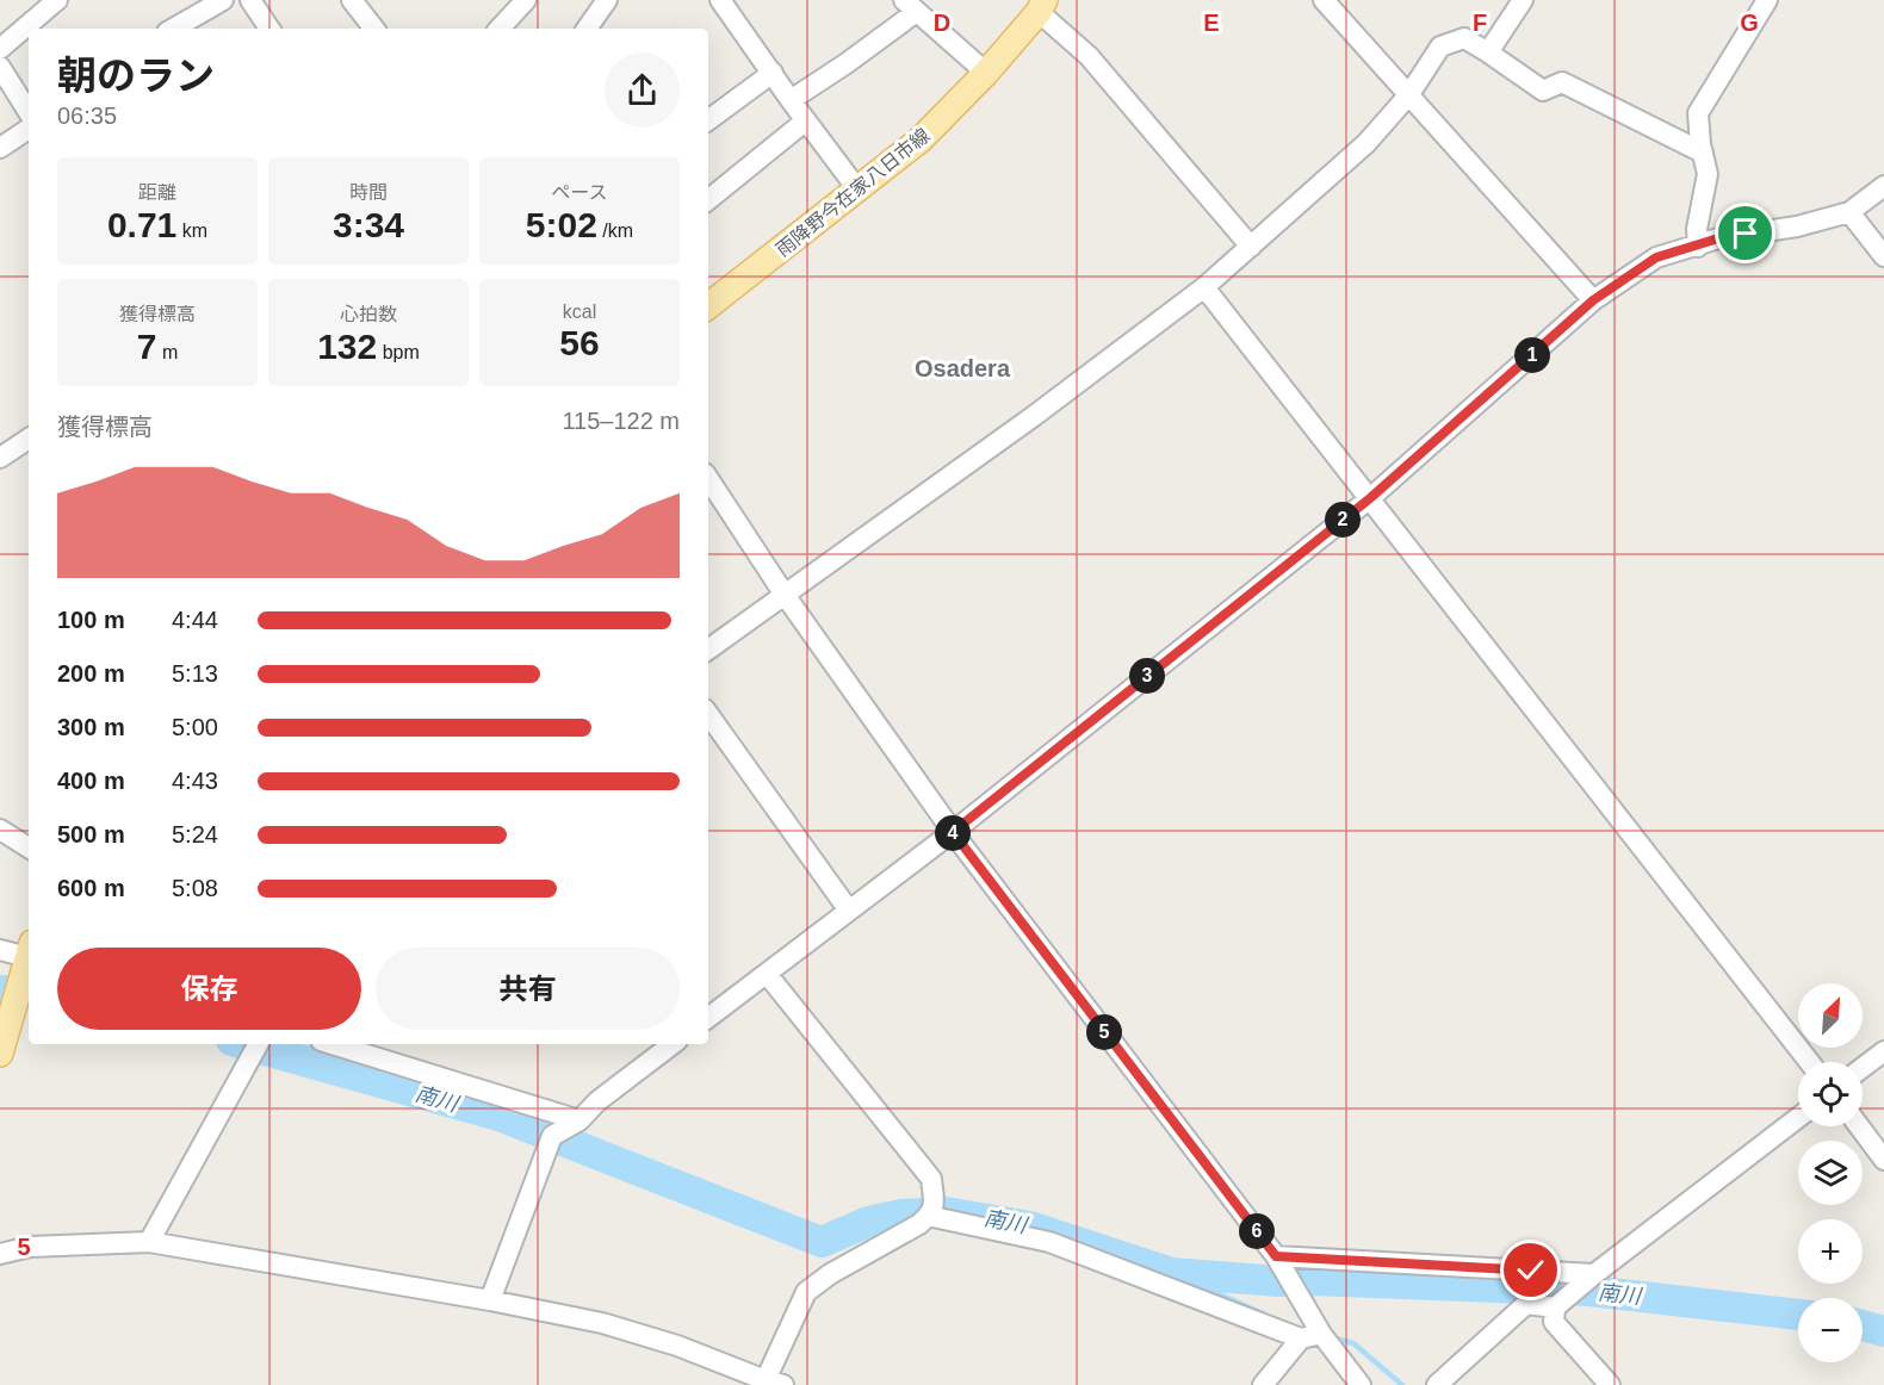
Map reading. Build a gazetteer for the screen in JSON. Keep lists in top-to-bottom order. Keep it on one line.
{"streets":{"main road":["雨降野今在家八日市線"]},"districts":["Osadera"],"water":["南川"],"north":"top right","page":{"heading":["朝のラン","06:35"],"stats":[["距離","0.71 km"],["時間","3:34"],["ペース","5:02 /km"],["獲得標高","7 m"],["心拍数","132 bpm"],["kcal","56"]],"pins":["1","2","3","4","5","6"],"chart":["獲得標高","115–122 m"],"list":[{"name":"100 m","note":"4:44"},{"name":"200 m","note":"5:13"},{"name":"300 m","note":"5:00"},{"name":"400 m","note":"4:43"},{"name":"500 m","note":"5:24"},{"name":"600 m","note":"5:08"}],"buttons":["保存","共有"],"map_buttons":["+","−"]},"grid":{"columns":["D","E","F","G"],"rows":["5"]}}
